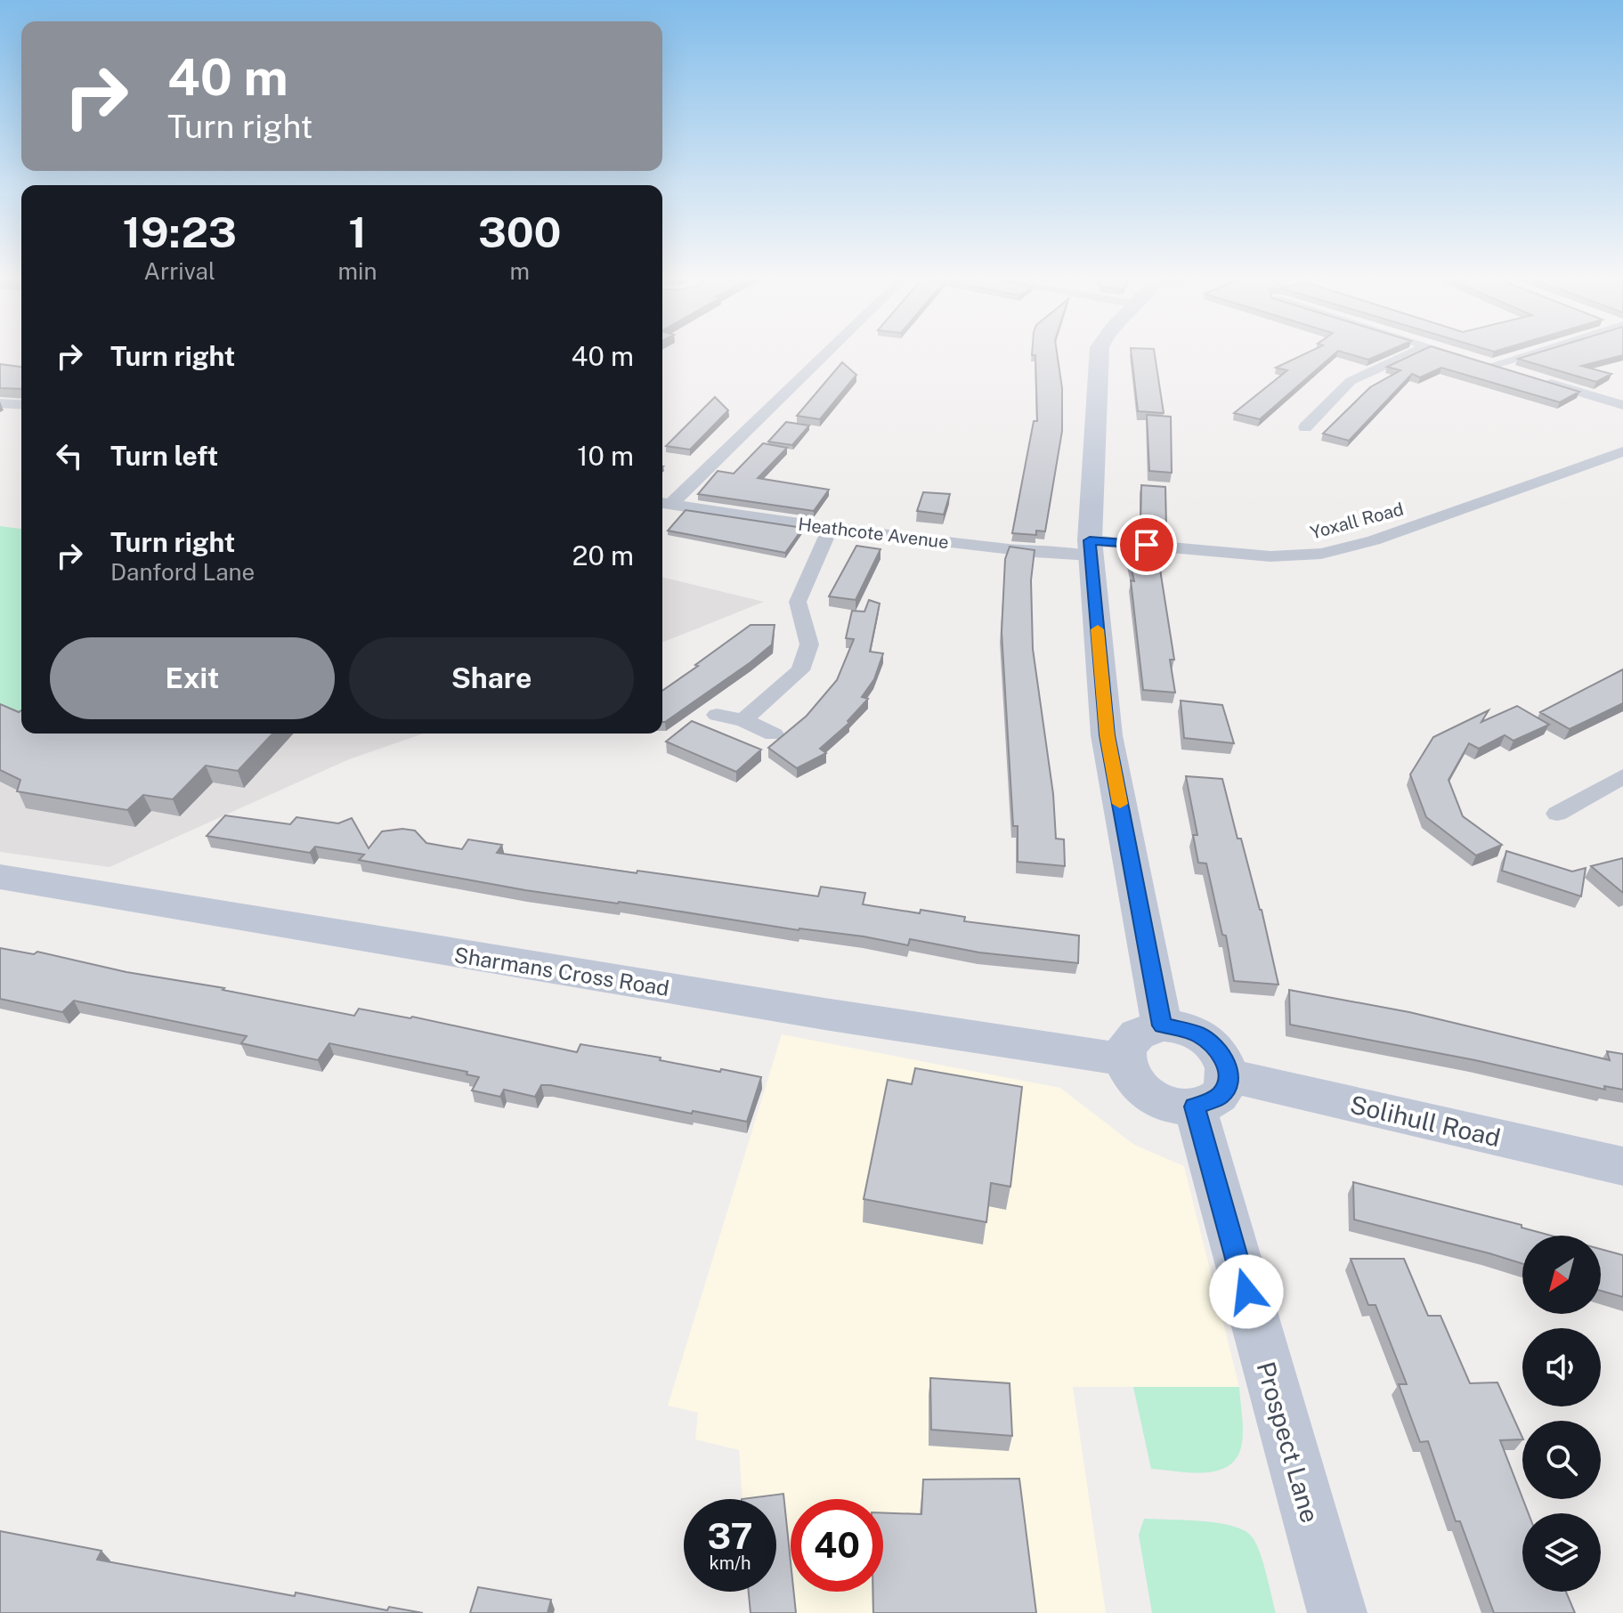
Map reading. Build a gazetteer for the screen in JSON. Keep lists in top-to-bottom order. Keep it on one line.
{"streets":{"street":["Yoxall Road","Heathcote Avenue","Sharmans Cross Road","Solihull Road","Prospect Lane"]},"crossings":[["Yoxall Road","Heathcote Avenue"],["Sharmans Cross Road","Solihull Road"],["Sharmans Cross Road","Prospect Lane"],["Solihull Road","Prospect Lane"]],"north":"bottom left","page":{"turn":["40 m","Turn right"],"eta":["19:23","Arrival","1","min","300","m"],"list":[{"name":"Turn right","value":"40 m"},{"name":"Turn left","value":"10 m"},{"name":"Turn right","note":"Danford Lane","value":"20 m"}],"buttons":["Exit","Share"],"speed":"37 km/h","limit":"40"}}
